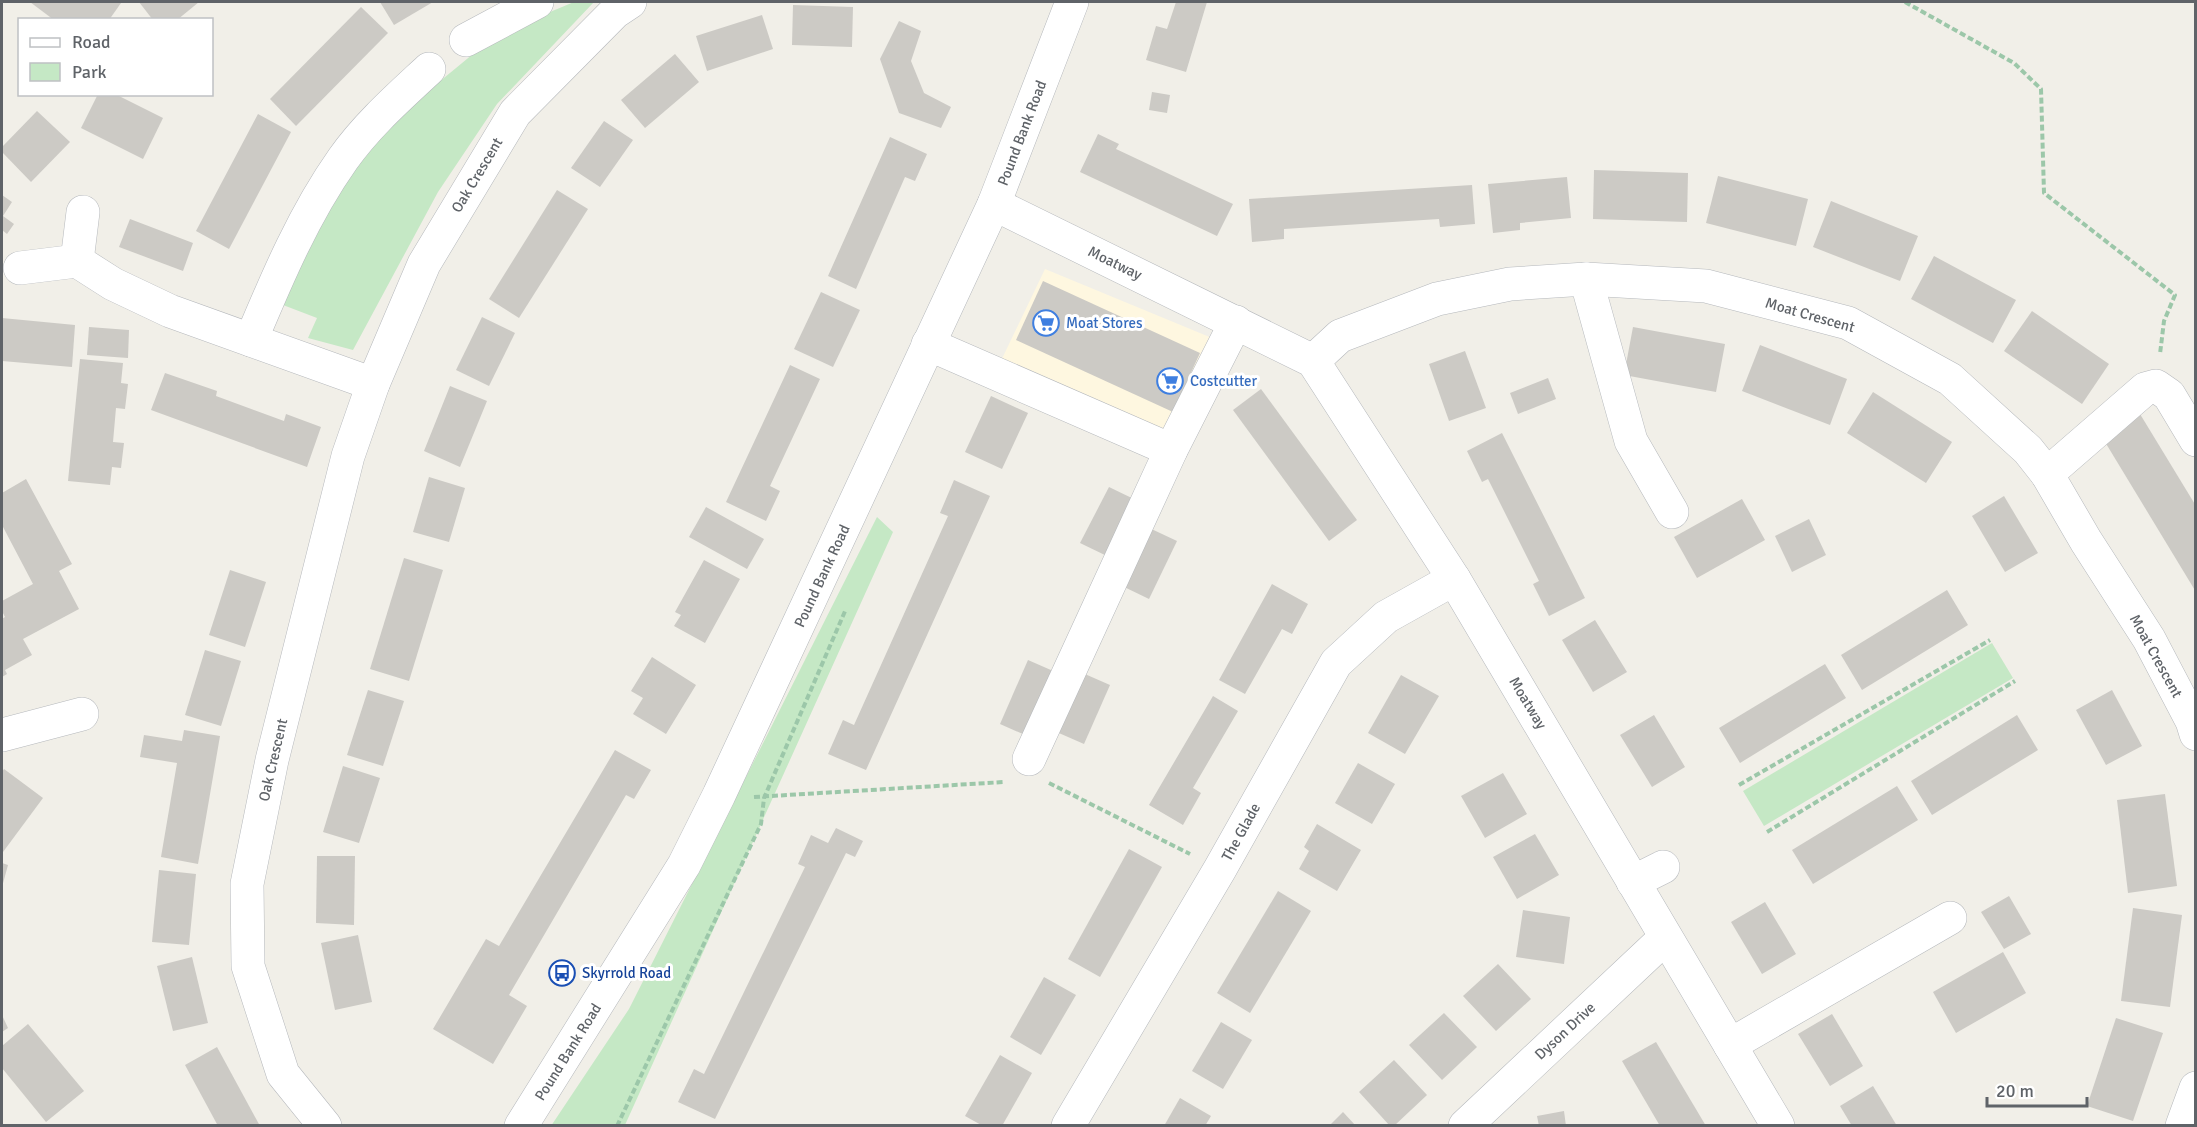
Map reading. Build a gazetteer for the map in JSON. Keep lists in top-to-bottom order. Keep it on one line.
{"streets":{"street":["Pound Bank Road","Oak Crescent","Moatway","Moat Crescent","The Glade","Dyson Drive"]},"crossings":[["Pound Bank Road","Moatway"],["Moatway","Moat Crescent"],["Moatway","The Glade"],["Moatway","Dyson Drive"]],"places":{"supermarket":["Moat Stores","Costcutter"],"bus stop":["Skyrrold Road"]},"legend":["Road","Park"],"scale_bar":"20 m"}
